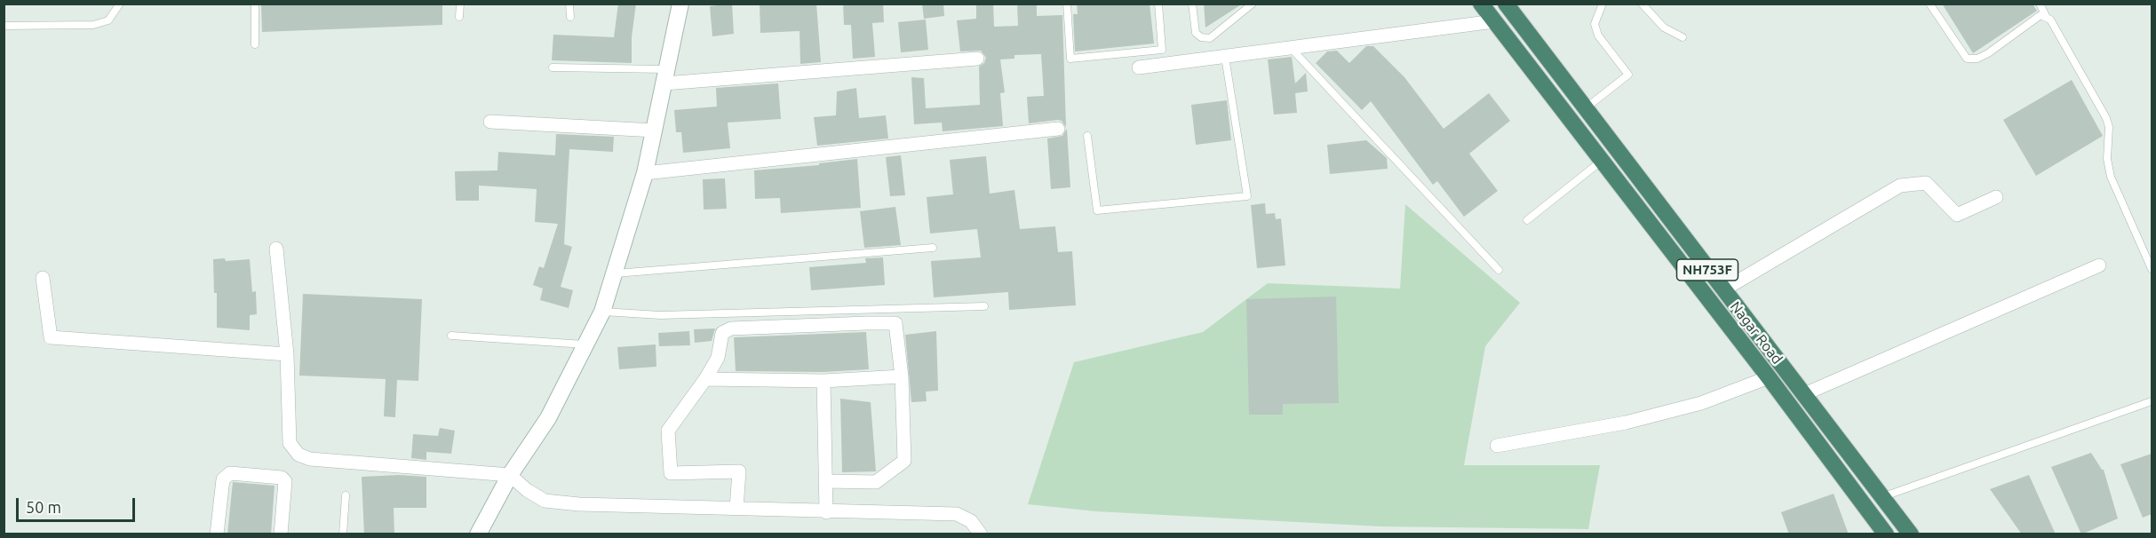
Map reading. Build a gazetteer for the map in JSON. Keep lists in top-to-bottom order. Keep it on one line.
{"streets":{"highway":["NH753F","Nagar Road"]},"scale_bar":"50 m"}
